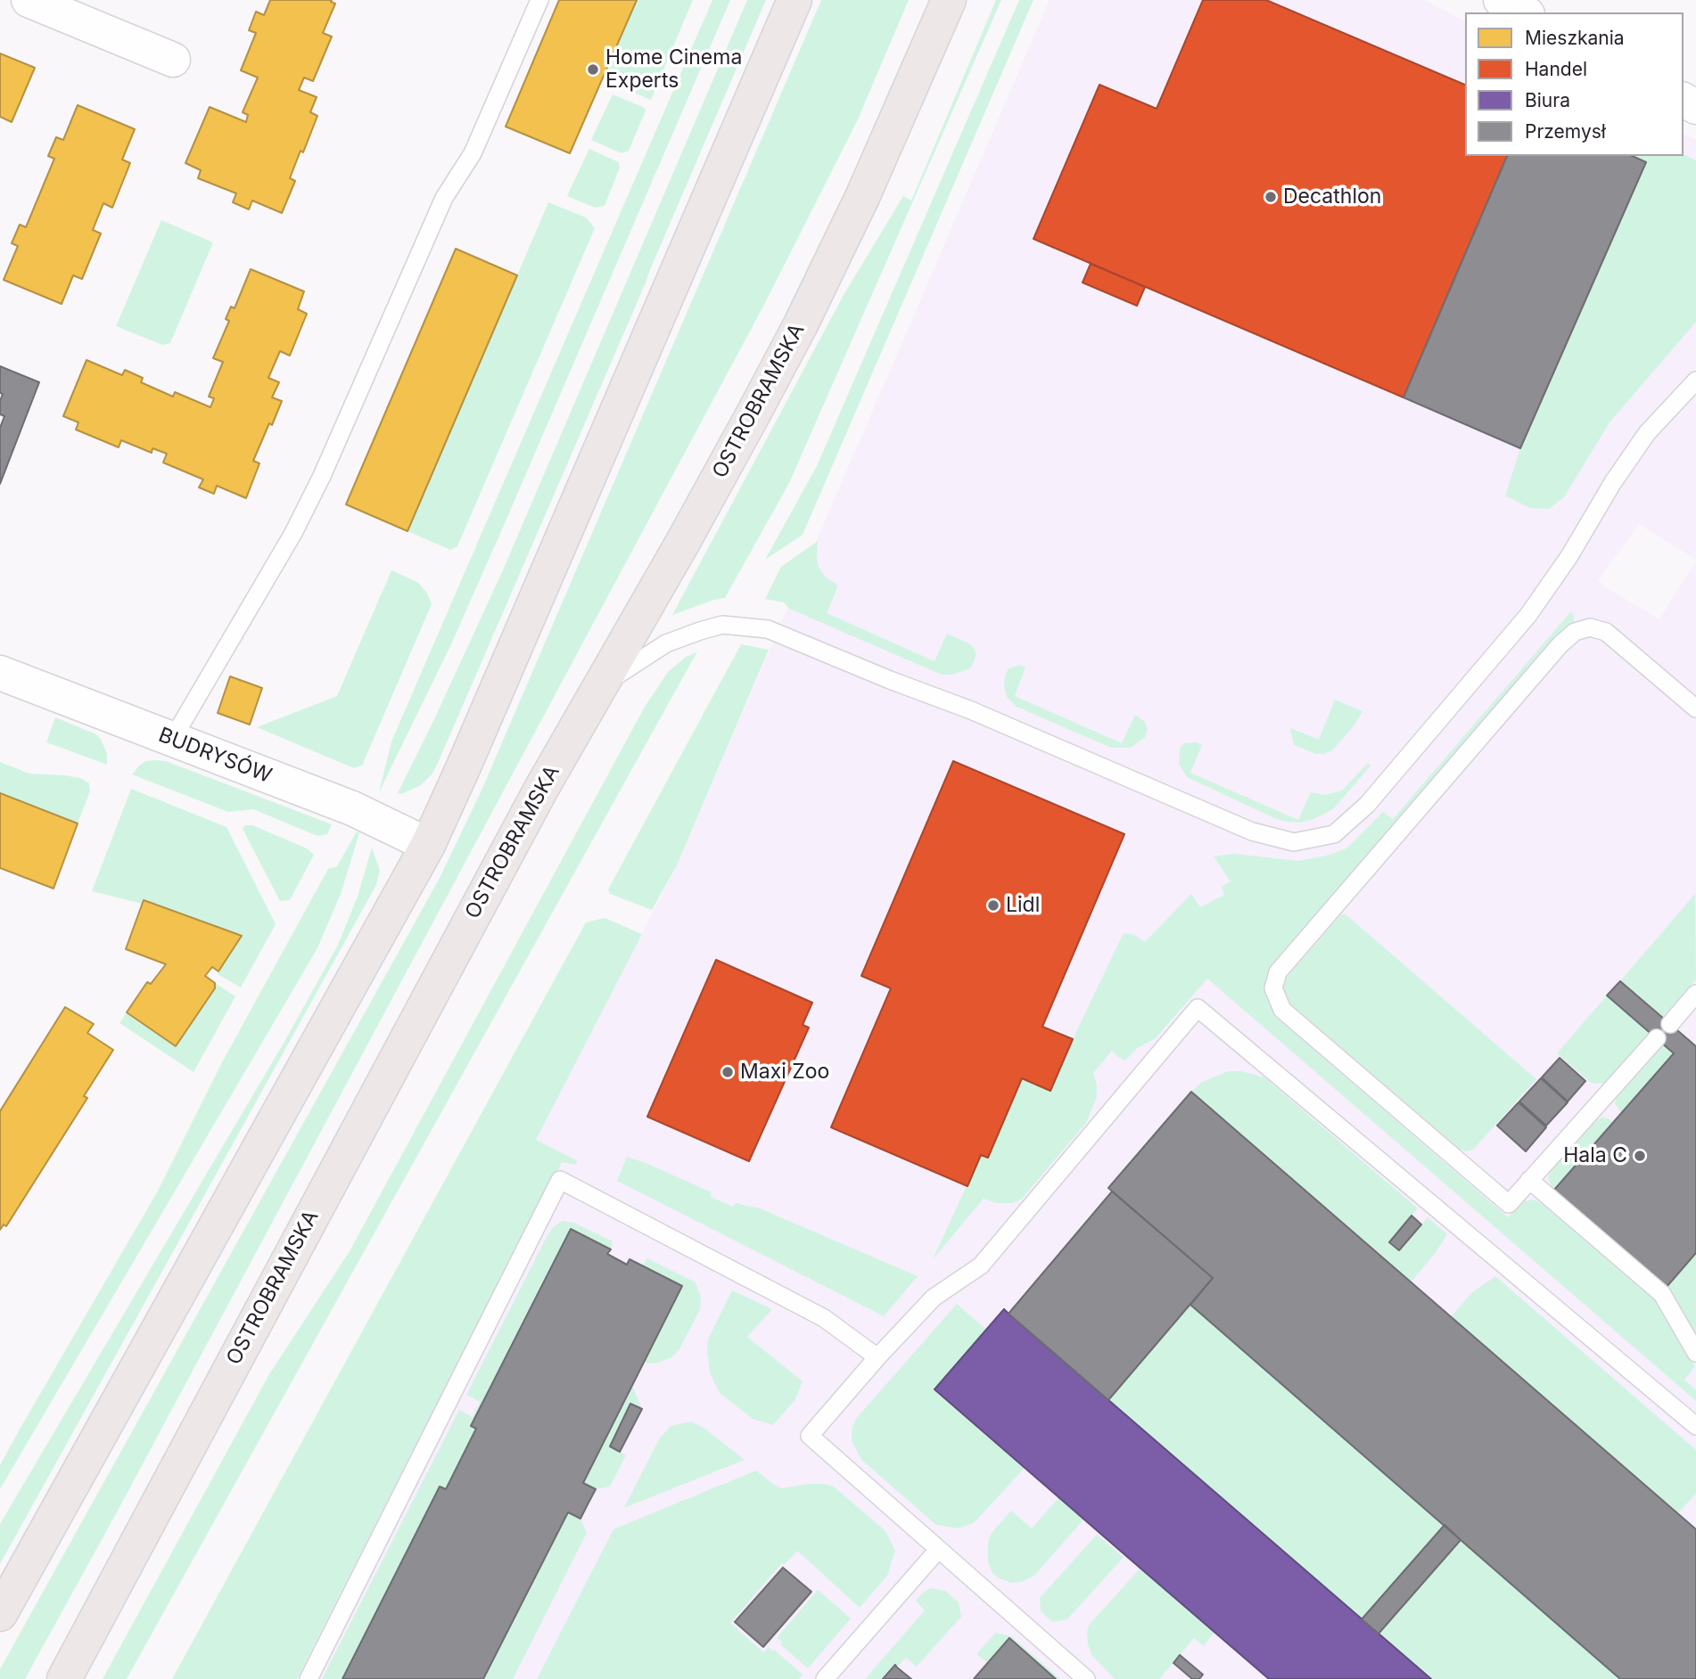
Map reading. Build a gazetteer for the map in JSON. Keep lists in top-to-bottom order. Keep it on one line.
{"streets":{"main road":["OSTROBRAMSKA"],"street":["BUDRYSÓW"]},"places":["Home Cinema Experts","Decathlon","Lidl","Maxi Zoo","Hala C"],"legend":["Mieszkania","Handel","Biura","Przemysł"]}
